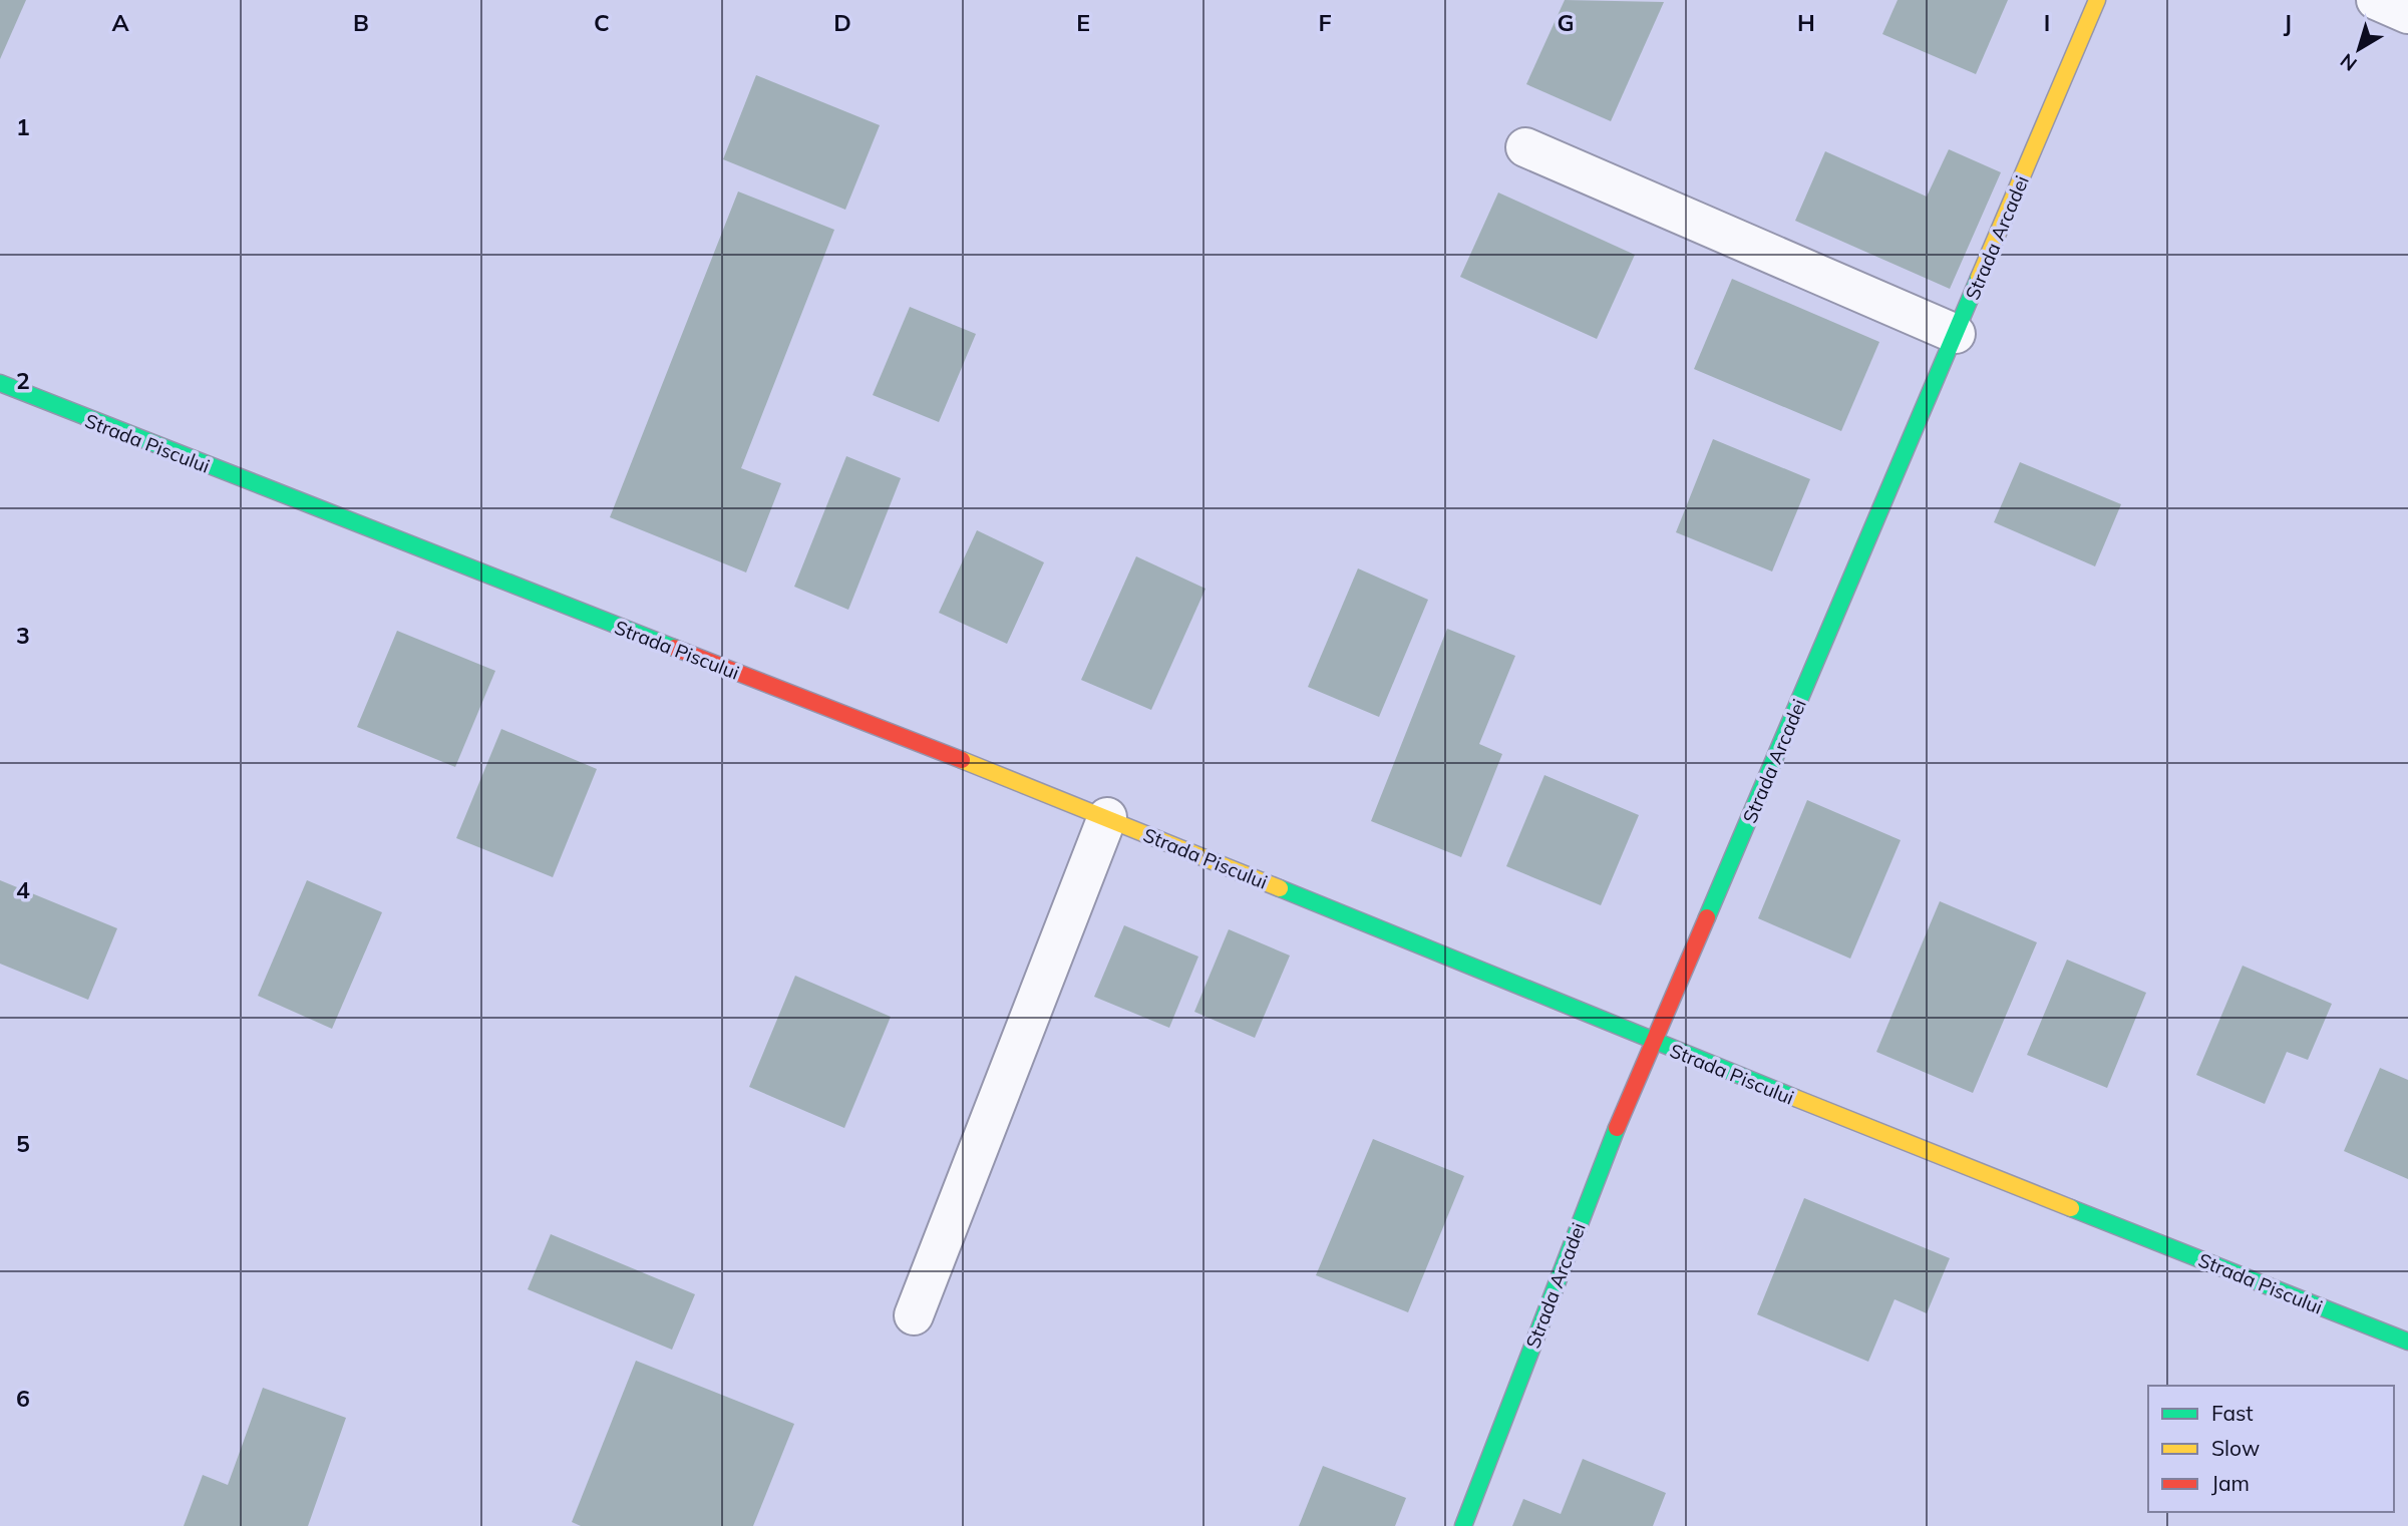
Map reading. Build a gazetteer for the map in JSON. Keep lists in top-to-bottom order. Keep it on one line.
{"streets":{"street":["Strada Arcadei","Strada Piscului"]},"crossings":[["Strada Arcadei","Strada Piscului"]],"legend":["Fast","Slow","Jam"],"north":"bottom left","grid":{"columns":["A","B","C","D","E","F","G","H","I","J"],"rows":["1","2","3","4","5","6"]}}
